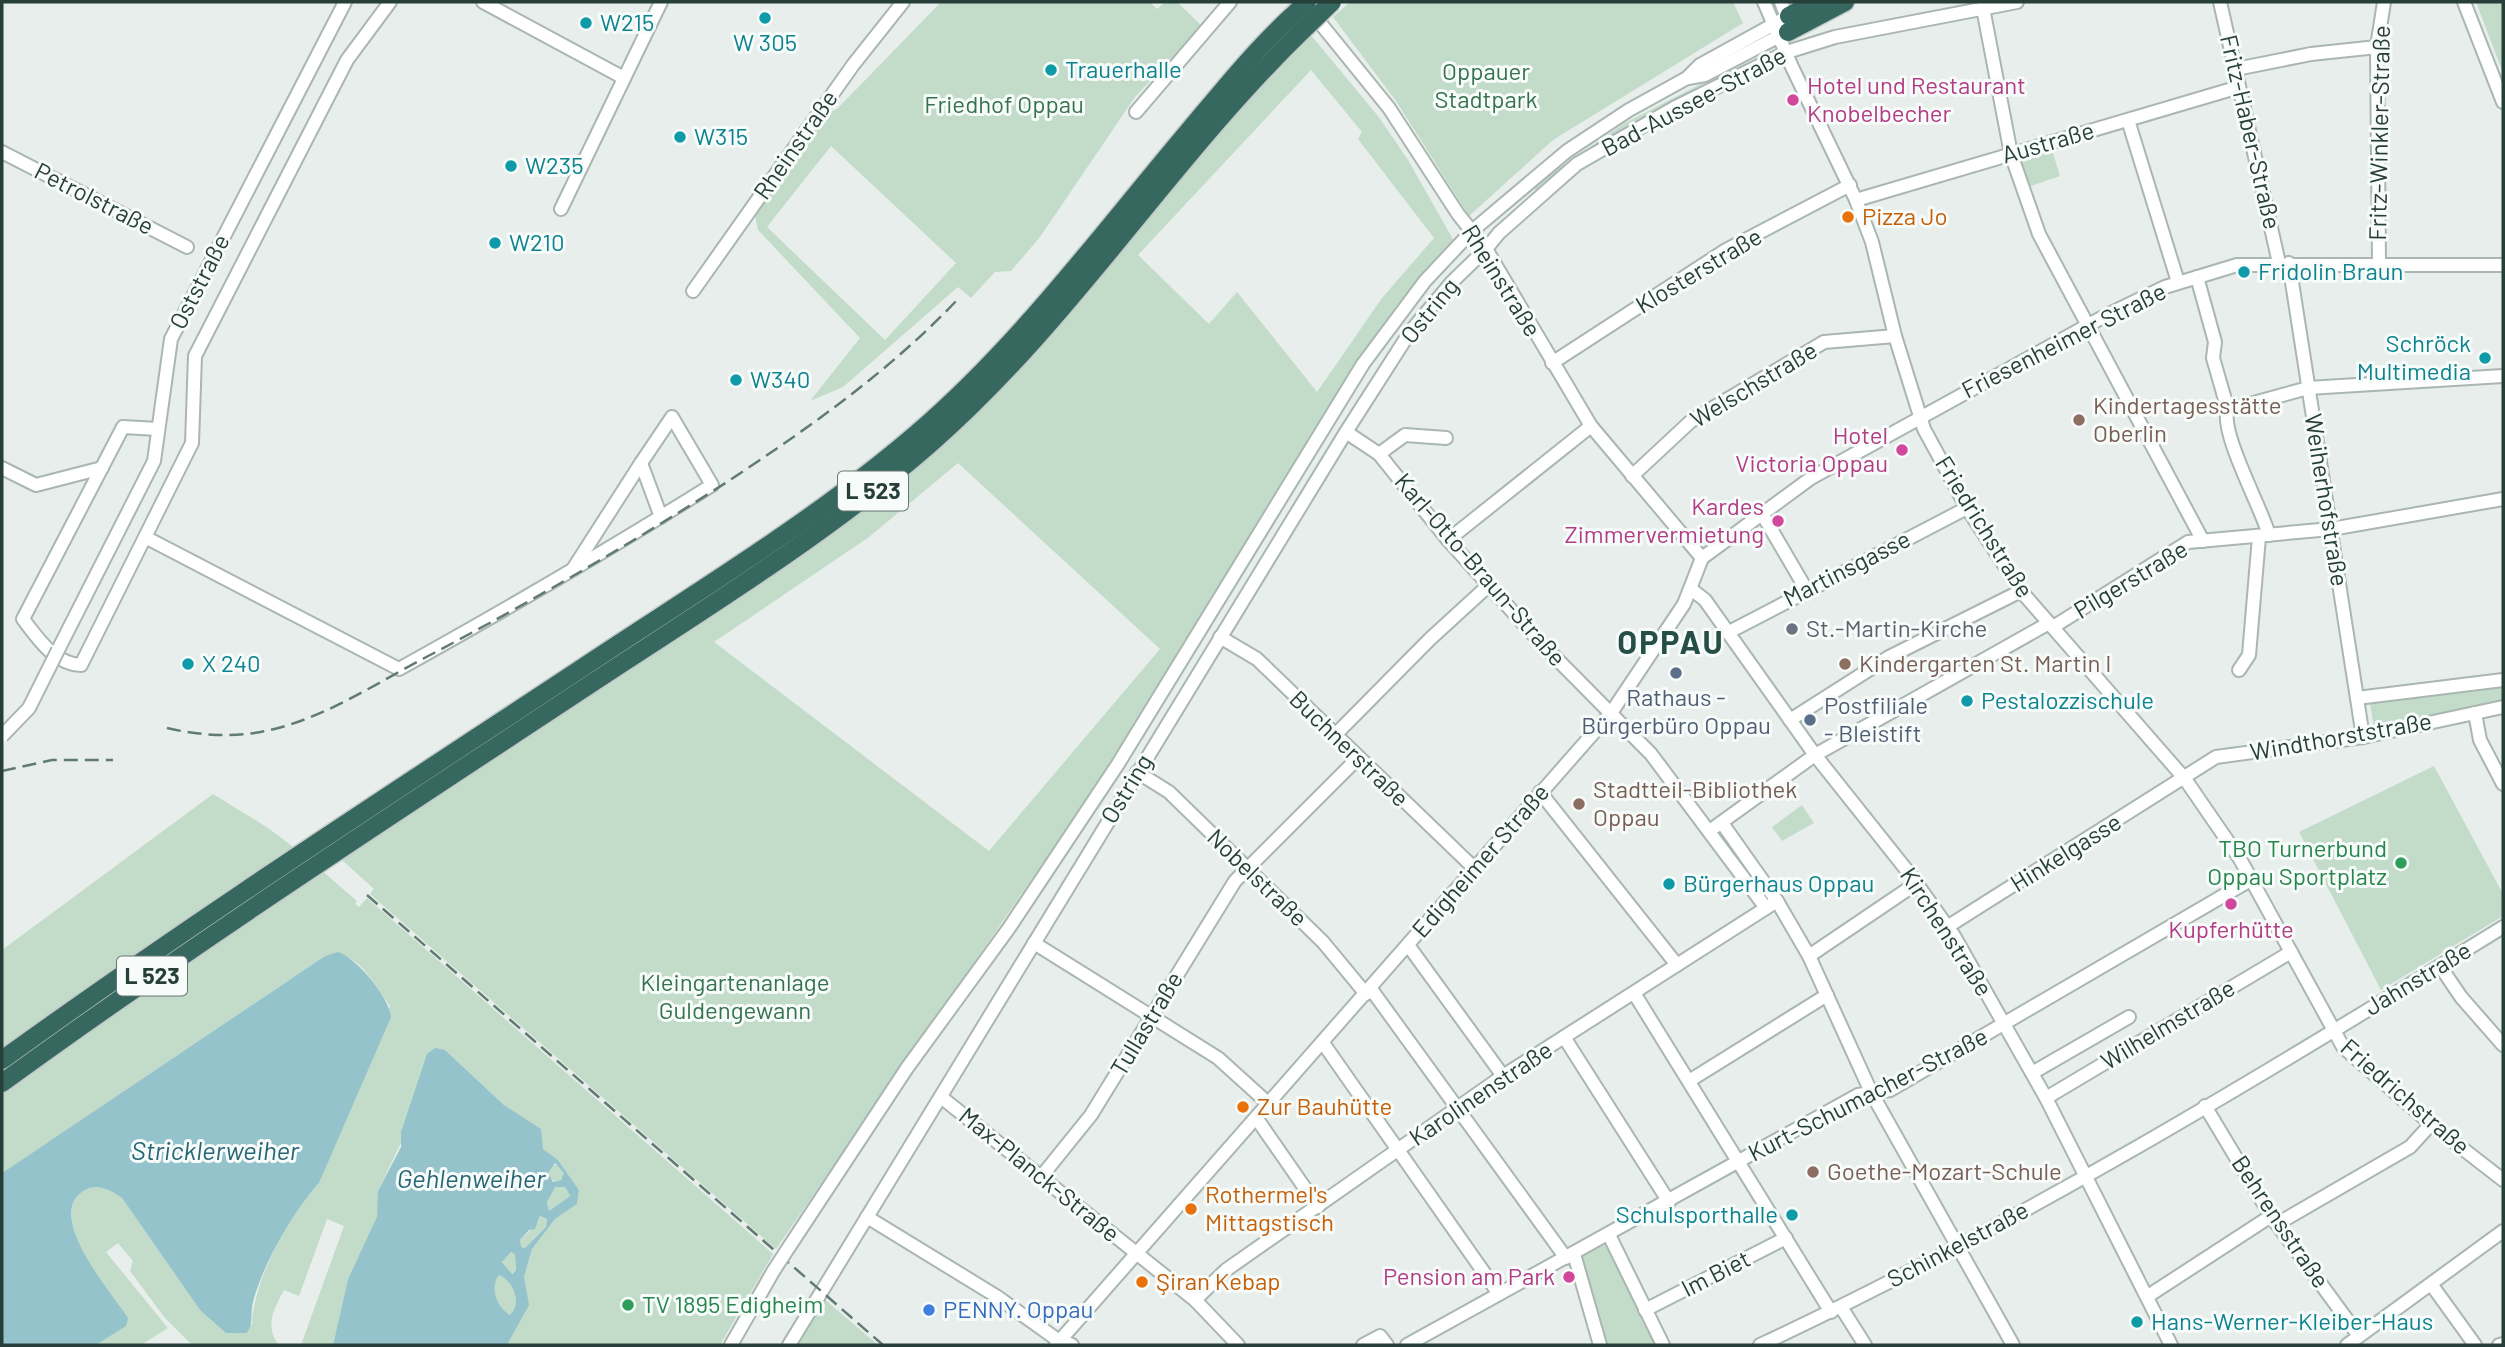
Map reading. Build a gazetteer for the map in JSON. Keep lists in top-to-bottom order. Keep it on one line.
{"streets":{"highway":["L 523"],"street":["Bad-Aussee-Straße","Fritz-Haber-Straße","Fritz-Winkler-Straße","Austraße","Rheinstraße","Petrolstraße","Klosterstraße","Oststraße","Ostring","Friesenheimer Straße","Welschstraße","Weiherhofstraße","Friedrichstraße","Martinsgasse","Karl-Otto-Braun-Straße","Pilgerstraße","Windthorststraße","Buchnerstraße","Hinkelgasse","Edigheimer Straße","Nobelstraße","Kirchenstraße","Jahnstraße","Tullastraße","Wilhelmstraße","Karolinenstraße","Kurt-Schumacher-Straße","Max-Planck-Straße","Behrensstraße","Schinkelstraße","Im Biet"]},"crossings":[["Bad-Aussee-Straße","Rheinstraße"],["Bad-Aussee-Straße","Ostring"],["Bad-Aussee-Straße","Friedrichstraße"],["Fritz-Haber-Straße","Austraße"],["Fritz-Haber-Straße","Friesenheimer Straße"],["Fritz-Haber-Straße","Weiherhofstraße"],["Fritz-Winkler-Straße","Friesenheimer Straße"],["Austraße","Friedrichstraße"],["Rheinstraße","Klosterstraße"],["Rheinstraße","Ostring"],["Rheinstraße","Welschstraße"],["Rheinstraße","L 523"],["Rheinstraße","Edigheimer Straße"],["Klosterstraße","Friedrichstraße"],["Ostring","Karl-Otto-Braun-Straße"],["Ostring","Buchnerstraße"],["Ostring","Nobelstraße"],["Ostring","Max-Planck-Straße"],["Friesenheimer Straße","Weiherhofstraße"],["Friesenheimer Straße","Friedrichstraße"],["Welschstraße","Friedrichstraße"],["Weiherhofstraße","Pilgerstraße"],["Weiherhofstraße","Windthorststraße"],["Friedrichstraße","Martinsgasse"],["Friedrichstraße","Pilgerstraße"],["Friedrichstraße","Windthorststraße"],["Friedrichstraße","Hinkelgasse"],["Friedrichstraße","Jahnstraße"],["Friedrichstraße","Wilhelmstraße"],["Friedrichstraße","Kurt-Schumacher-Straße"],["Friedrichstraße","Schinkelstraße"],["Martinsgasse","Kirchenstraße"],["Karl-Otto-Braun-Straße","Pilgerstraße"],["Karl-Otto-Braun-Straße","Edigheimer Straße"],["Karl-Otto-Braun-Straße","Karolinenstraße"],["Pilgerstraße","Kirchenstraße"],["Windthorststraße","Hinkelgasse"],["Buchnerstraße","Edigheimer Straße"],["Buchnerstraße","Tullastraße"],["Hinkelgasse","Kirchenstraße"],["Edigheimer Straße","Nobelstraße"],["Edigheimer Straße","Kirchenstraße"],["Edigheimer Straße","Max-Planck-Straße"],["Nobelstraße","Tullastraße"],["Nobelstraße","Karolinenstraße"],["Nobelstraße","Kurt-Schumacher-Straße"],["Kirchenstraße","Wilhelmstraße"],["Kirchenstraße","Kurt-Schumacher-Straße"],["Kirchenstraße","Schinkelstraße"],["Jahnstraße","Schinkelstraße"],["Tullastraße","Max-Planck-Straße"],["Behrensstraße","Schinkelstraße"]],"districts":["OPPAU"],"water":["Stricklerweiher","Gehlenweiher"],"parks":["Oppauer Stadtpark","Friedhof Oppau","Kleingartenanlage Guldengewann"],"places":["W 305","W215","Trauerhalle","Hotel und Restaurant Knobelbecher","W315","W235","Pizza Jo","W210","Fridolin Braun","Schröck Multimedia","W340","Kindertagesstätte Oberlin","Hotel Victoria Oppau","Kardes Zimmervermietung","St.-Martin-Kirche","X 240","Kindergarten St. Martin I","Rathaus - Bürgerbüro Oppau","Pestalozzischule","Postfiliale - Bleistift","Stadtteil-Bibliothek Oppau","TBO Turnerbund Oppau Sportplatz","Bürgerhaus Oppau","Kupferhütte","Zur Bauhütte","Goethe-Mozart-Schule","Rothermel's Mittagstisch","Schulsporthalle","Pension am Park","Şiran Kebap","TV 1895 Edigheim","PENNY. Oppau","Hans-Werner-Kleiber-Haus"]}
